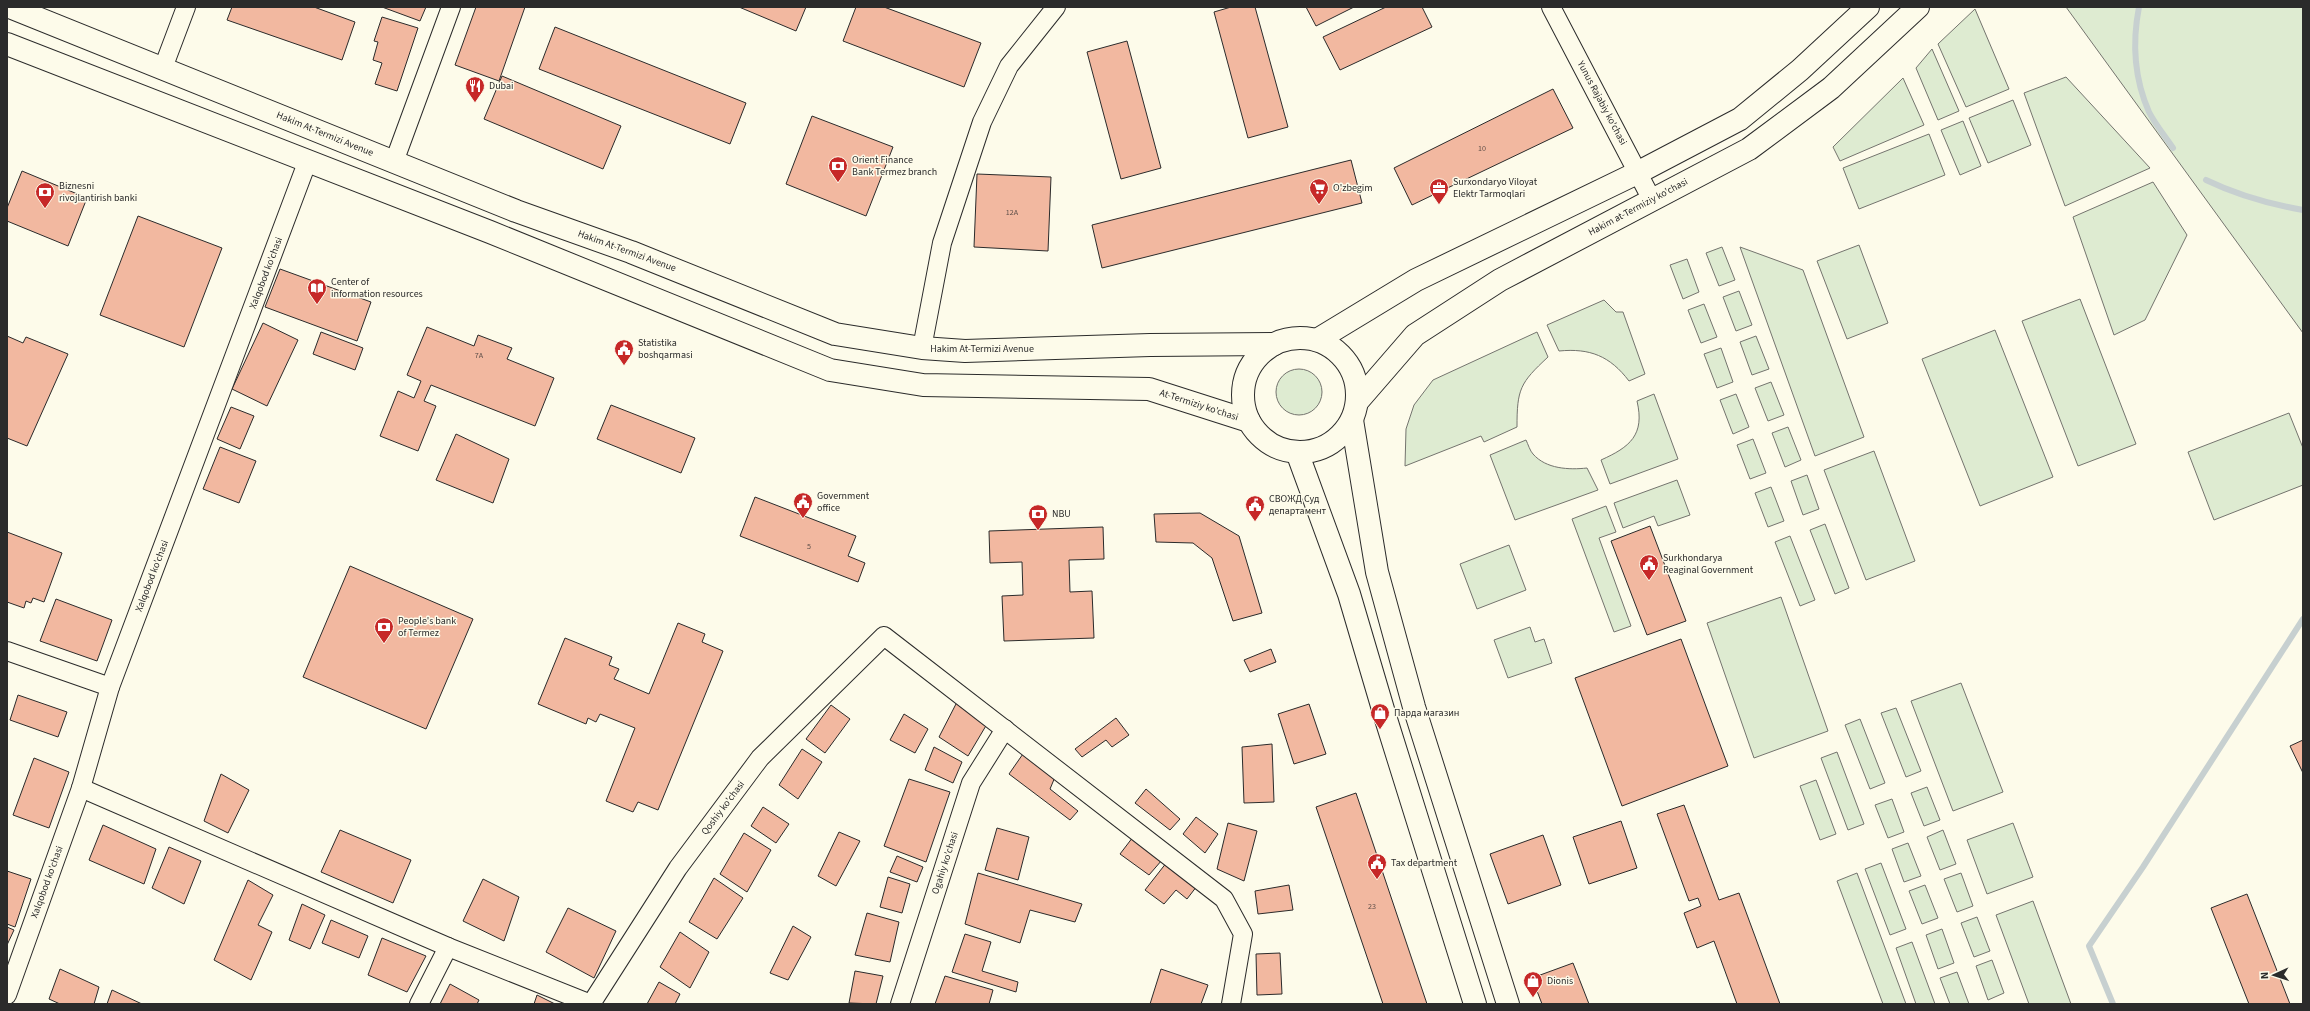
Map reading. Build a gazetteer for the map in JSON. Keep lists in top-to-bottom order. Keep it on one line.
{"streets":{"main road":["Hakim At-Termizi Avenue","Hakim at-Termiziy ko'chasi","At-Termiziy ko'chasi"],"street":["Yunus Rajabiy ko'chasi","Xalqobod ko'chasi","Qoshiy ko'chasi","Ogahiy ko'chasi"]},"crossings":[["Yunus Rajabiy ko'chasi","Hakim at-Termiziy ko'chasi"],["Hakim At-Termizi Avenue","Hakim at-Termiziy ko'chasi"],["Hakim At-Termizi Avenue","At-Termiziy ko'chasi"],["Hakim at-Termiziy ko'chasi","At-Termiziy ko'chasi"],["Xalqobod ko'chasi","At-Termiziy ko'chasi"],["Qoshiy ko'chasi","Ogahiy ko'chasi"]],"places":{"restaurant":["Dubai"],"bank":["Orient Finance Bank Termez branch","Biznesni rivojlantirish banki","NBU","People's bank of Termez"],"supermarket":["O'zbegim"],"office":["Surxondaryo Viloyat Elektr Tarmoqlari"],"library":["Center of information resources"],"public building":["Statistika boshqarmasi","Government office","СВОЖД Суд департамент","Surkhondarya Reaginal Government","Tax department"],"shop":["Парда магазин","Dionis"]},"house_numbers":["10","12A","7A","5","23"],"north":"left"}
